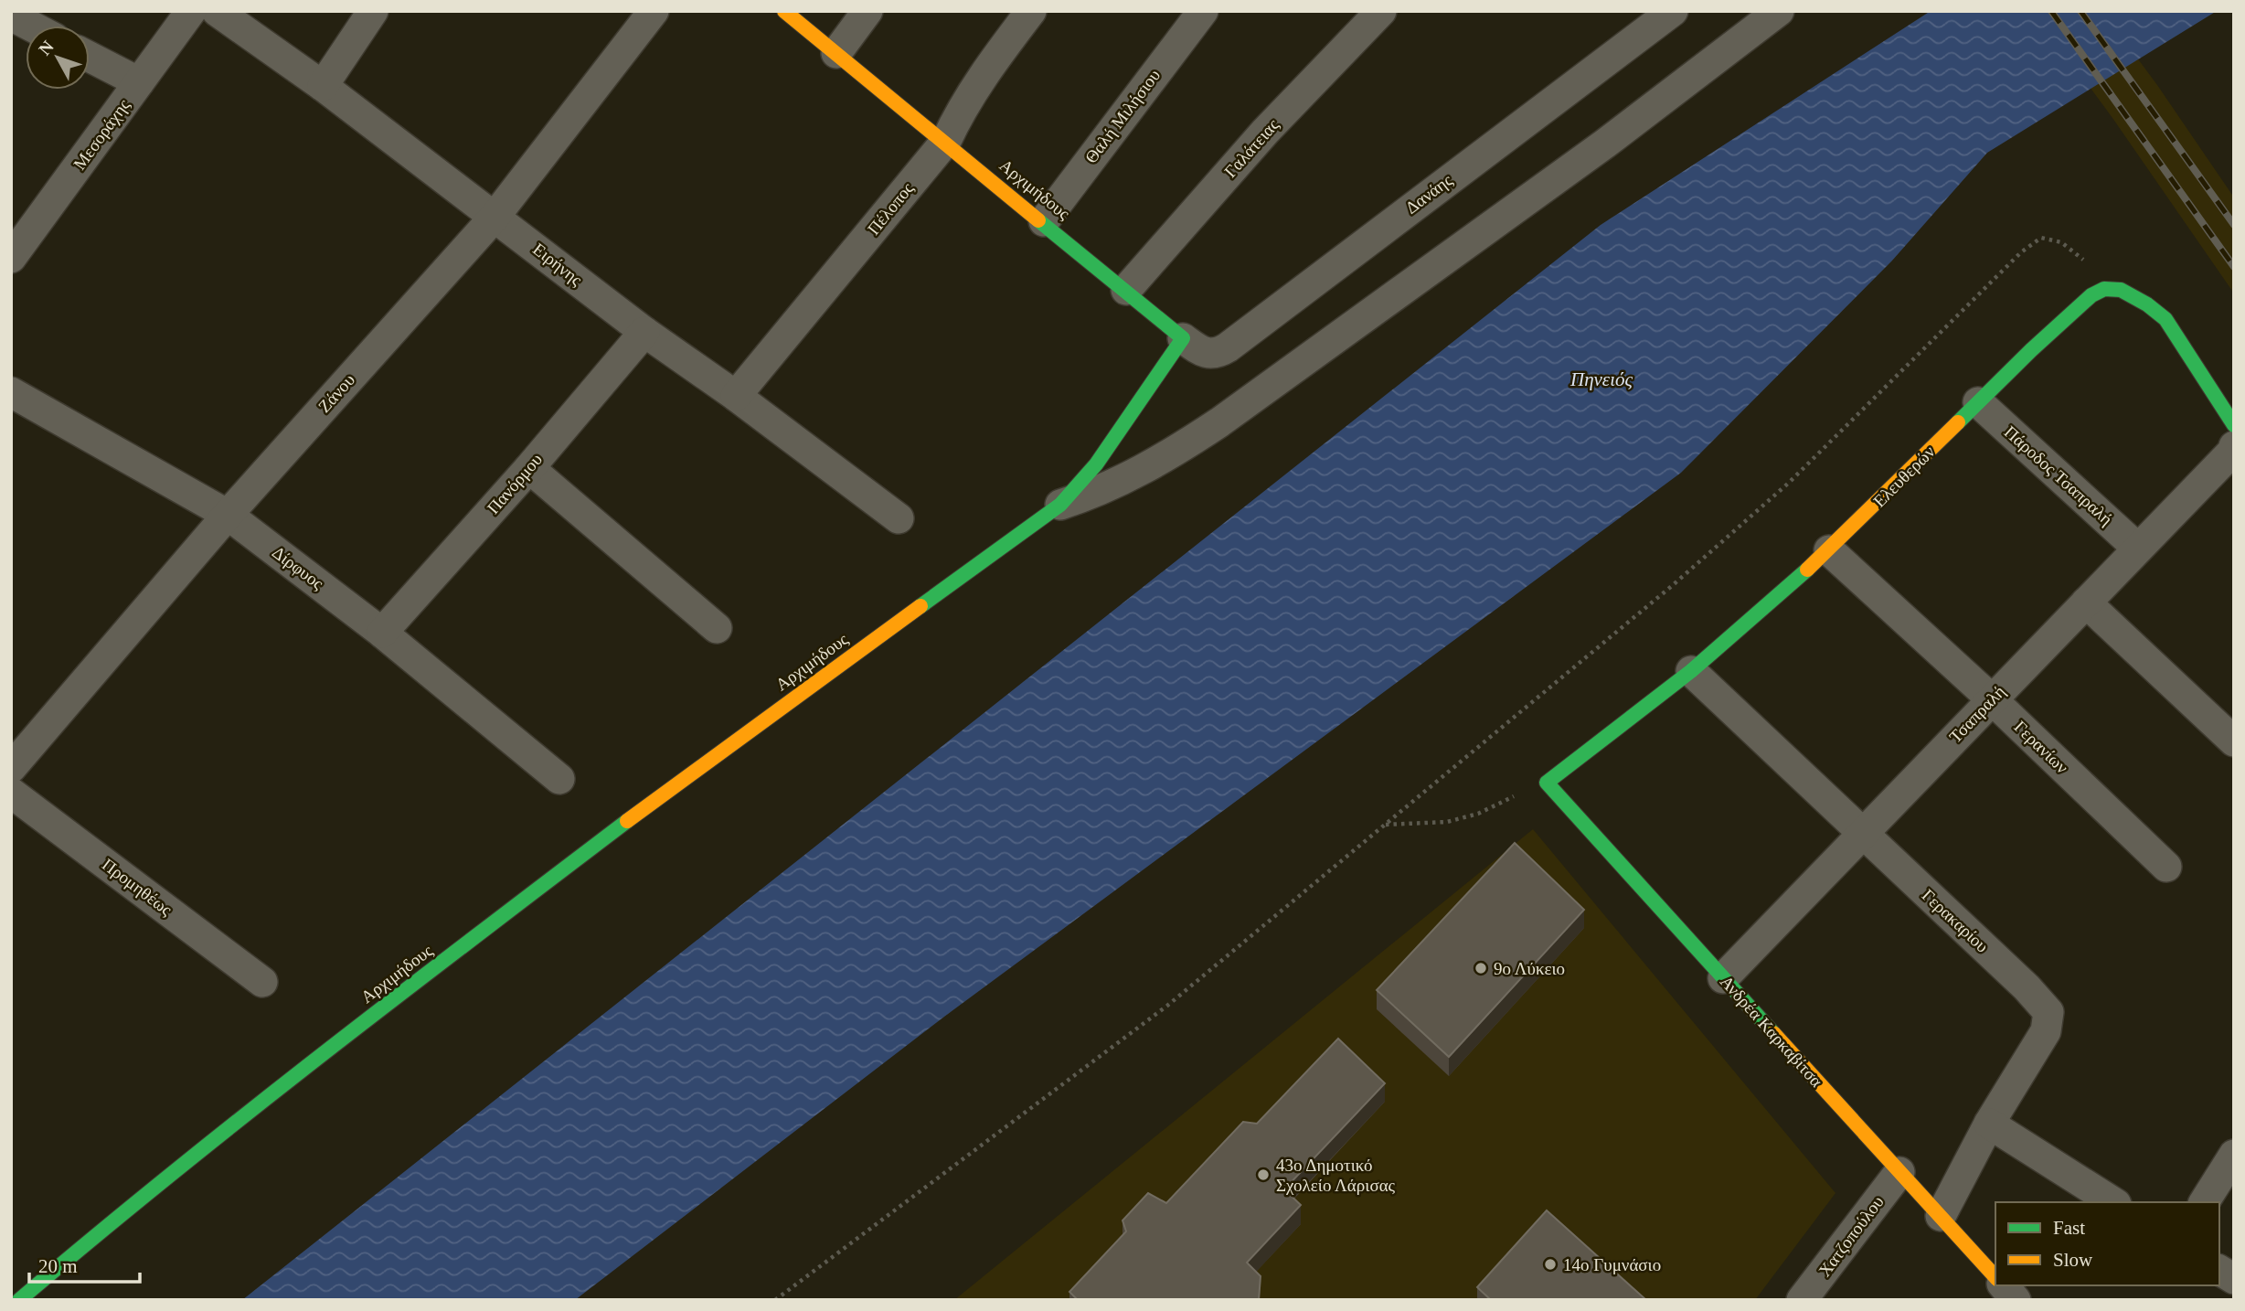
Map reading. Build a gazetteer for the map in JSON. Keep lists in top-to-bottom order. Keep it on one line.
{"streets":{"street":["Θαλή Μιλήσιου","Μεσοράχης","Γαλάτειας","Αρχιμήδους","Δανάης","Πέλοπος","Ειρήνης","Ζάνου","Πάροδος Τσαπραλή","Ελευθερών","Πανόρμου","Δίρφυος","Τσαπραλή","Γερανίων","Προμηθέως","Γερακαρίου","Ανδρέα Καρκαβίτσα","Χατζοπούλου"]},"crossings":[["Θαλή Μιλήσιου","Αρχιμήδους"],["Γαλάτειας","Αρχιμήδους"],["Αρχιμήδους","Δανάης"],["Αρχιμήδους","Πέλοπος"],["Πέλοπος","Ειρήνης"],["Ειρήνης","Ζάνου"],["Ειρήνης","Πανόρμου"],["Ζάνου","Δίρφυος"],["Πάροδος Τσαπραλή","Ελευθερών"],["Πάροδος Τσαπραλή","Τσαπραλή"],["Ελευθερών","Γερανίων"],["Ελευθερών","Γερακαρίου"],["Ελευθερών","Ανδρέα Καρκαβίτσα"],["Πανόρμου","Δίρφυος"],["Τσαπραλή","Γερανίων"],["Τσαπραλή","Γερακαρίου"],["Τσαπραλή","Ανδρέα Καρκαβίτσα"],["Γερακαρίου","Ανδρέα Καρκαβίτσα"],["Ανδρέα Καρκαβίτσα","Χατζοπούλου"]],"water":["Πηνειός"],"places":["9ο Λύκειο","43ο Δημοτικό Σχολείο Λάρισας","14ο Γυμνάσιο"],"legend":["Fast","Slow"],"scale_bar":"20 m","north":"top left"}
